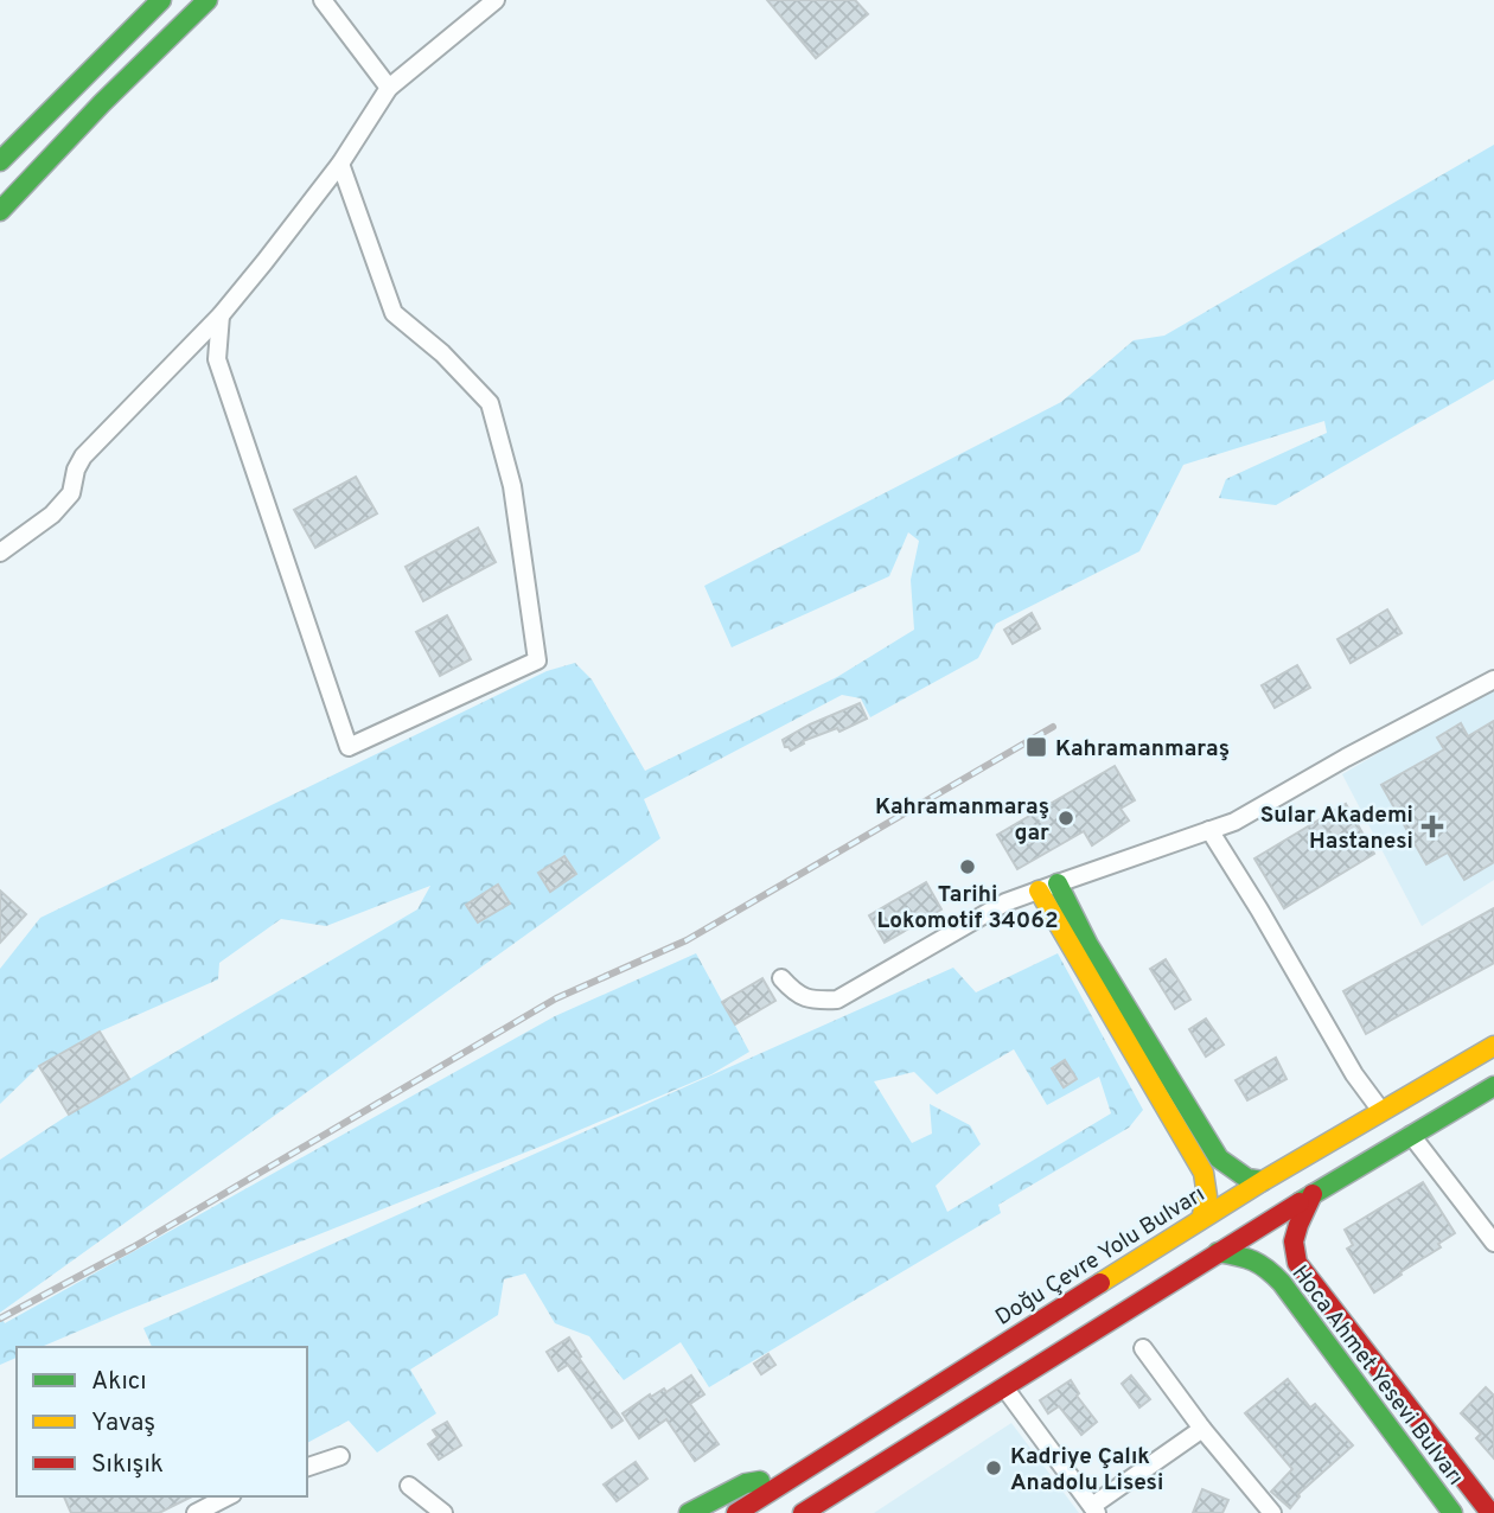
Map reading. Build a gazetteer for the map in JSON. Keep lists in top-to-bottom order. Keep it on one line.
{"streets":{"main road":["Doğu Çevre Yolu Bulvarı","Hoca Ahmet Yesevi Bulvarı"]},"places":{"transit":["Kahramanmaraş"],"other":["Kahramanmaraş gar","Tarihi Lokomotif 34062","Kadriye Çalık Anadolu Lisesi"],"health":["Sular Akademi Hastanesi"]},"legend":["Akıcı","Yavaş","Sıkışık"]}
